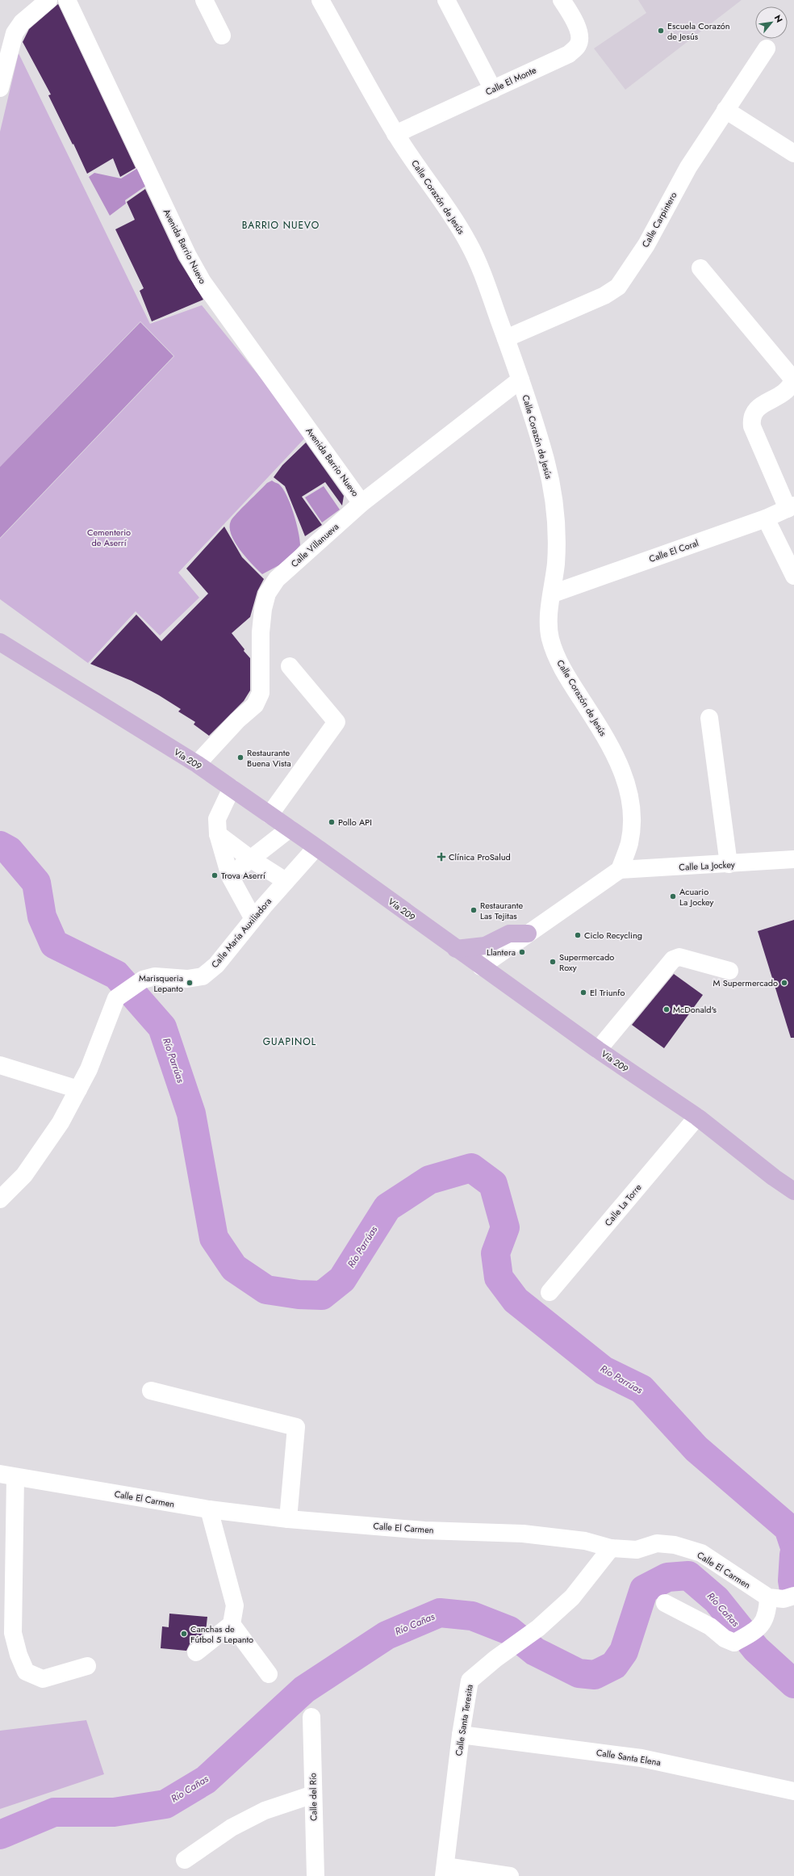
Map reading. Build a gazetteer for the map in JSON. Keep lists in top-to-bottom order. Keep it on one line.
{"streets":{"main road":["Vía 209"],"street":["Calle El Monte","Calle Corazón de Jesús","Calle Carpintero","Avenida Barrio Nuevo","Calle Villanueva","Calle El Coral","Calle La Jockey","Calle María Auxiliadora","Calle La Torre","Calle El Carmen","Calle Santa Teresita","Calle Santa Elena","Calle del Río"]},"crossings":[["Calle El Monte","Calle Corazón de Jesús"],["Calle Corazón de Jesús","Calle Carpintero"],["Calle Corazón de Jesús","Calle Villanueva"],["Calle Corazón de Jesús","Calle El Coral"],["Calle Corazón de Jesús","Calle La Jockey"],["Avenida Barrio Nuevo","Calle Villanueva"],["Calle Villanueva","Vía 209"],["Vía 209","Calle María Auxiliadora"],["Vía 209","Calle La Torre"],["Calle El Carmen","Calle Santa Teresita"],["Calle Santa Teresita","Calle Santa Elena"]],"districts":["BARRIO NUEVO","GUAPINOL"],"water":["Río Parrúas","Río Cañas"],"parks":["Cementerio de Aserrí"],"places":{"other":["Escuela Corazón de Jesús","Restaurante Buena Vista","Pollo API","Trova Aserrí","Acuario La Jockey","Restaurante Las Tejitas","Ciclo Recycling","Llantera","Supermercado Roxy","Marisqueria Lepanto","M Supermercado","El Triunfo","McDonald's","Canchas de Fútbol 5 Lepanto"],"health":["Clínica ProSalud"]},"north":"top right"}
